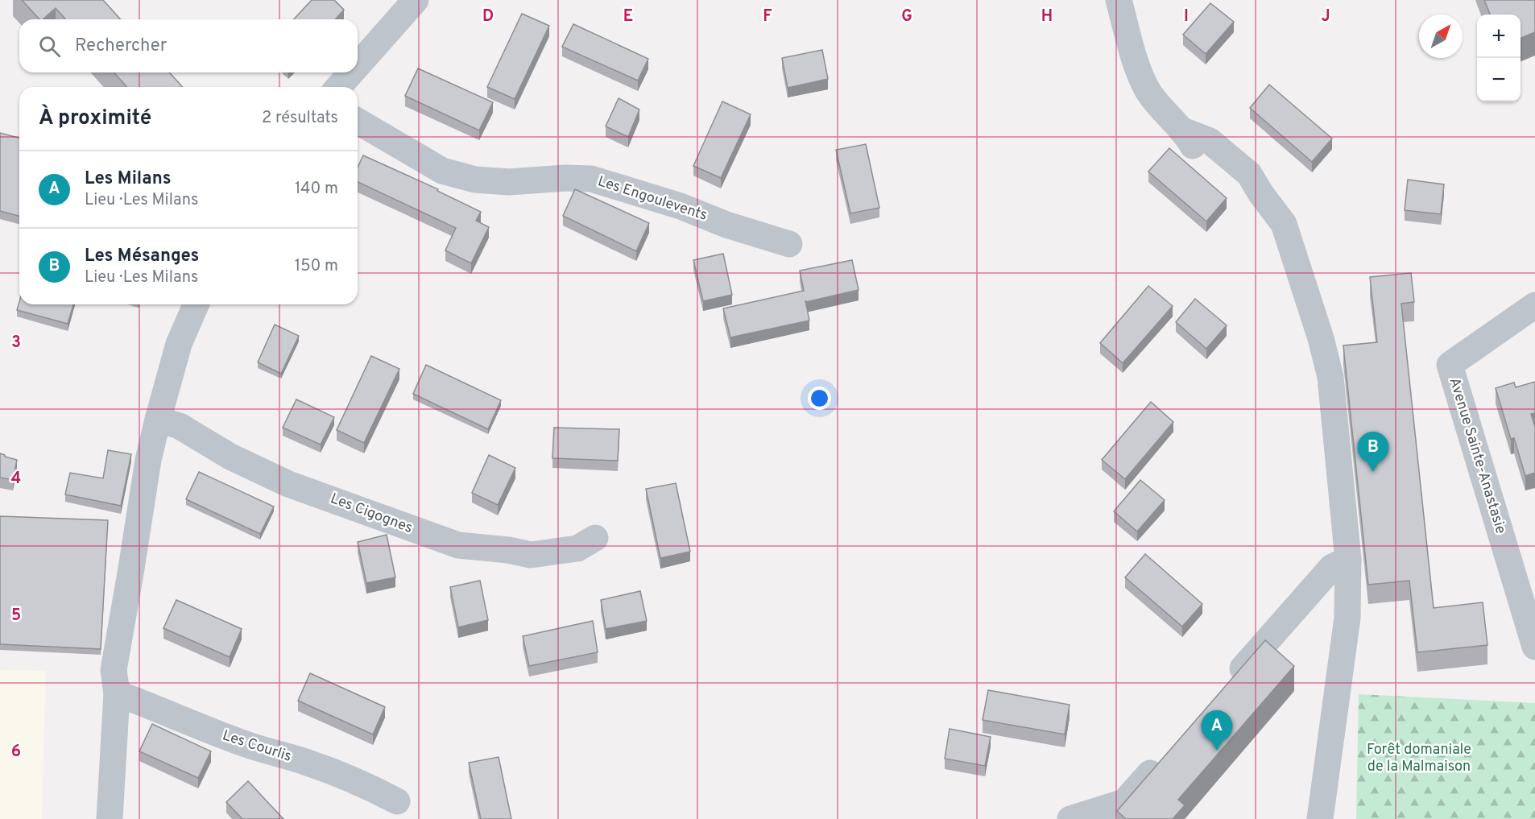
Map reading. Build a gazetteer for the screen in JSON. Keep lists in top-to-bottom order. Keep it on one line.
{"streets":{"street":["Les Engoulevents","Avenue Sainte-Anastasie","Les Cigognes","Les Courlis"]},"parks":["Forêt domaniale de la Malmaison"],"north":"top right","page":{"map_buttons":["+","−"],"search":"Rechercher","heading":["À proximité","2 résultats"],"list":[{"mark":"A","name":"Les Milans","note":"Lieu · Les Milans","value":"140 m"},{"mark":"B","name":"Les Mésanges","note":"Lieu · Les Milans","value":"150 m"}],"pins":["B","A"]},"grid":{"columns":["D","E","F","G","H","I","J"],"rows":["3","4","5","6"]}}
